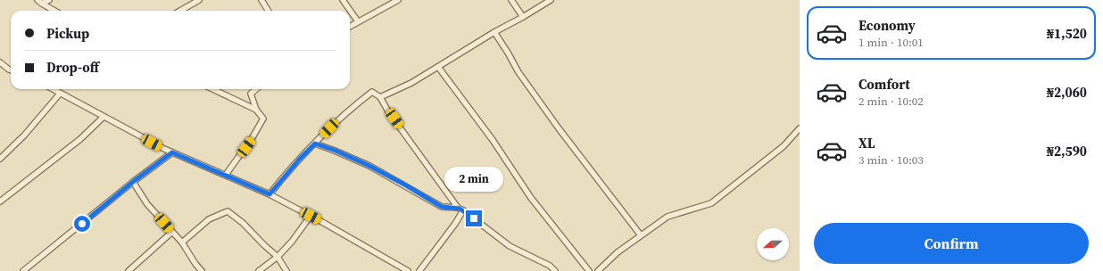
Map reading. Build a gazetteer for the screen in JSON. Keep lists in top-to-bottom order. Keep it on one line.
{"north":"left","page":{"list":[{"name":"Economy","note":"1 min · 10:01","value":"₦1,520"},{"name":"Comfort","note":"2 min · 10:02","value":"₦2,060"},{"name":"XL","note":"3 min · 10:03","value":"₦2,590"}],"banner":["Pickup","Drop-off"],"bubble":"2 min","buttons":"Confirm"}}
